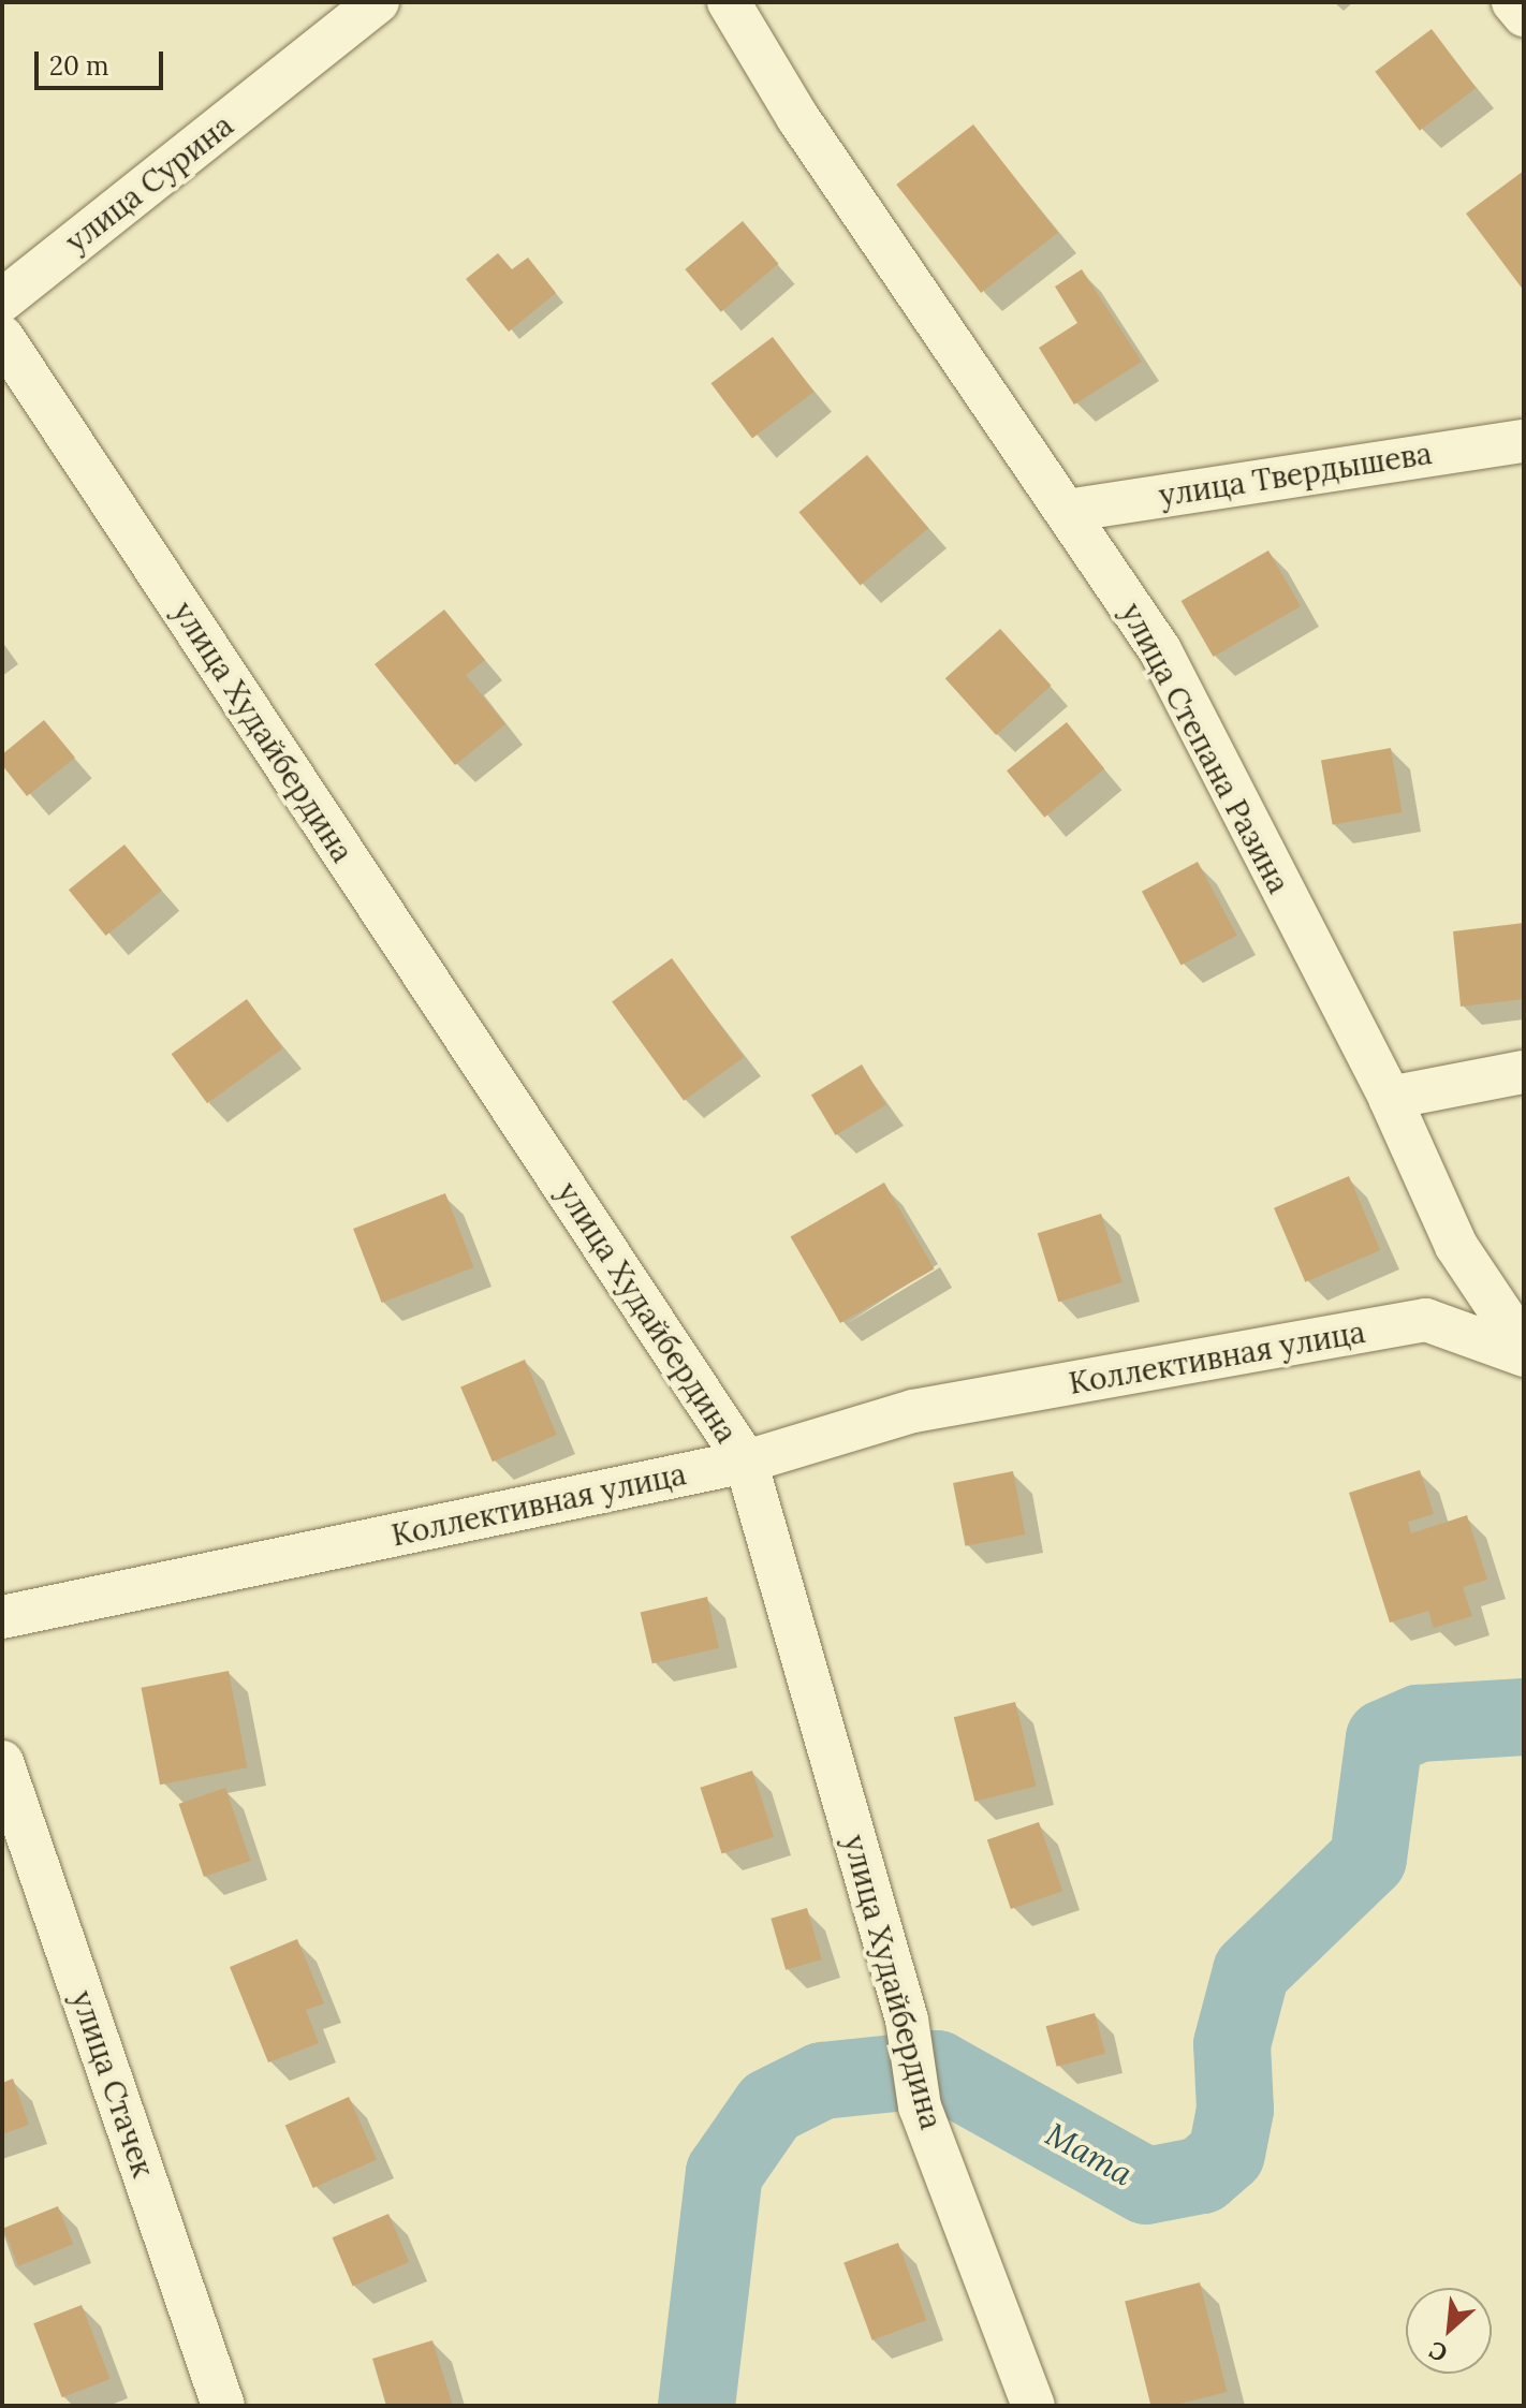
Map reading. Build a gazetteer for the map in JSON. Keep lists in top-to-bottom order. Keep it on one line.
{"streets":{"street":["улица Сурина","улица Твердышева","улица Худайбердина","улица Степана Разина","Коллективная улица","улица Стачек"]},"crossings":[["улица Твердышева","улица Степана Разина"],["улица Худайбердина","Коллективная улица"]],"water":["Мата"],"scale_bar":"20 m","north":"bottom left"}
